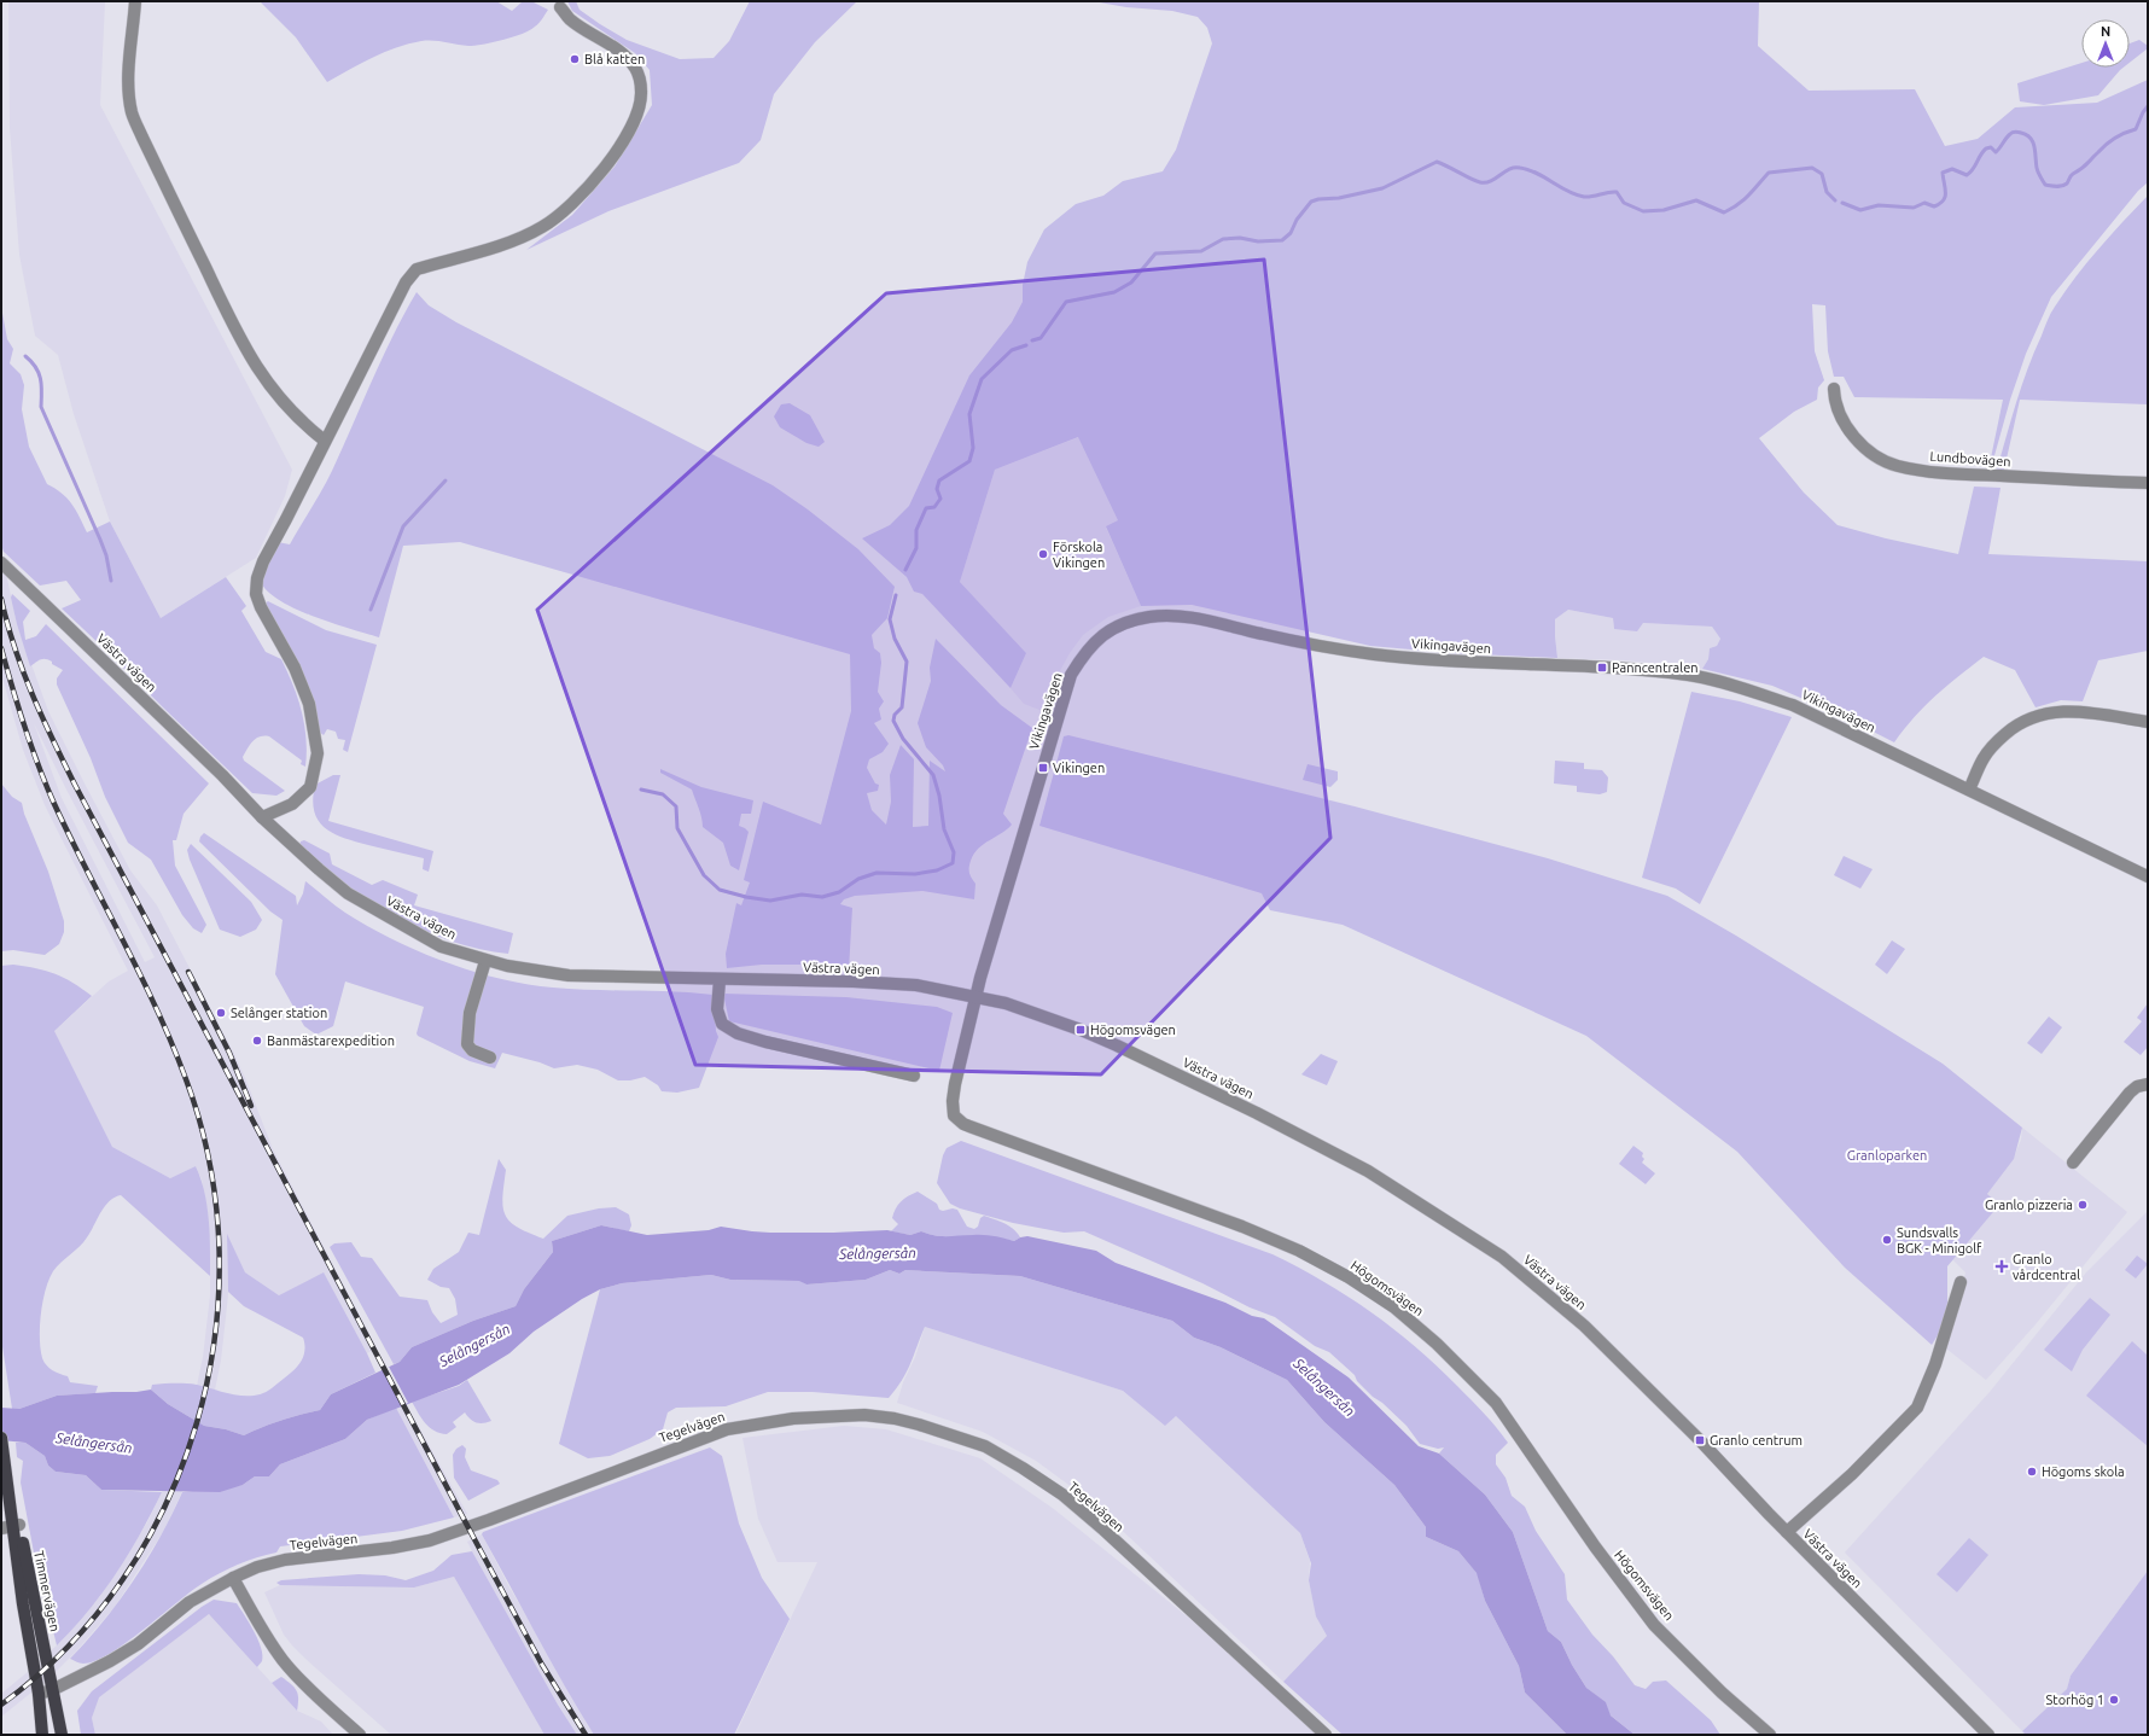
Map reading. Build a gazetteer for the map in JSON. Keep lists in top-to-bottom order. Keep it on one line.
{"streets":{"main road":["Timmervägen"],"street":["Lundbovägen","Vikingavägen","Västra vägen","Högomsvägen","Tegelvägen"]},"crossings":[["Vikingavägen","Västra vägen"],["Vikingavägen","Högomsvägen"],["Västra vägen","Högomsvägen"],["Tegelvägen","Timmervägen"]],"water":["Selångersån"],"parks":["Granloparken"],"places":{"other":["Blå katten","Förskola Vikingen","Selånger station","Banmästarexpedition","Granlo pizzeria","Sundsvalls BGK - Minigolf","Högoms skola","Storhög 1"],"transit":["Panncentralen","Vikingen","Högomsvägen","Granlo centrum"],"health":["Granlo vårdcentral"]},"north":"top"}
